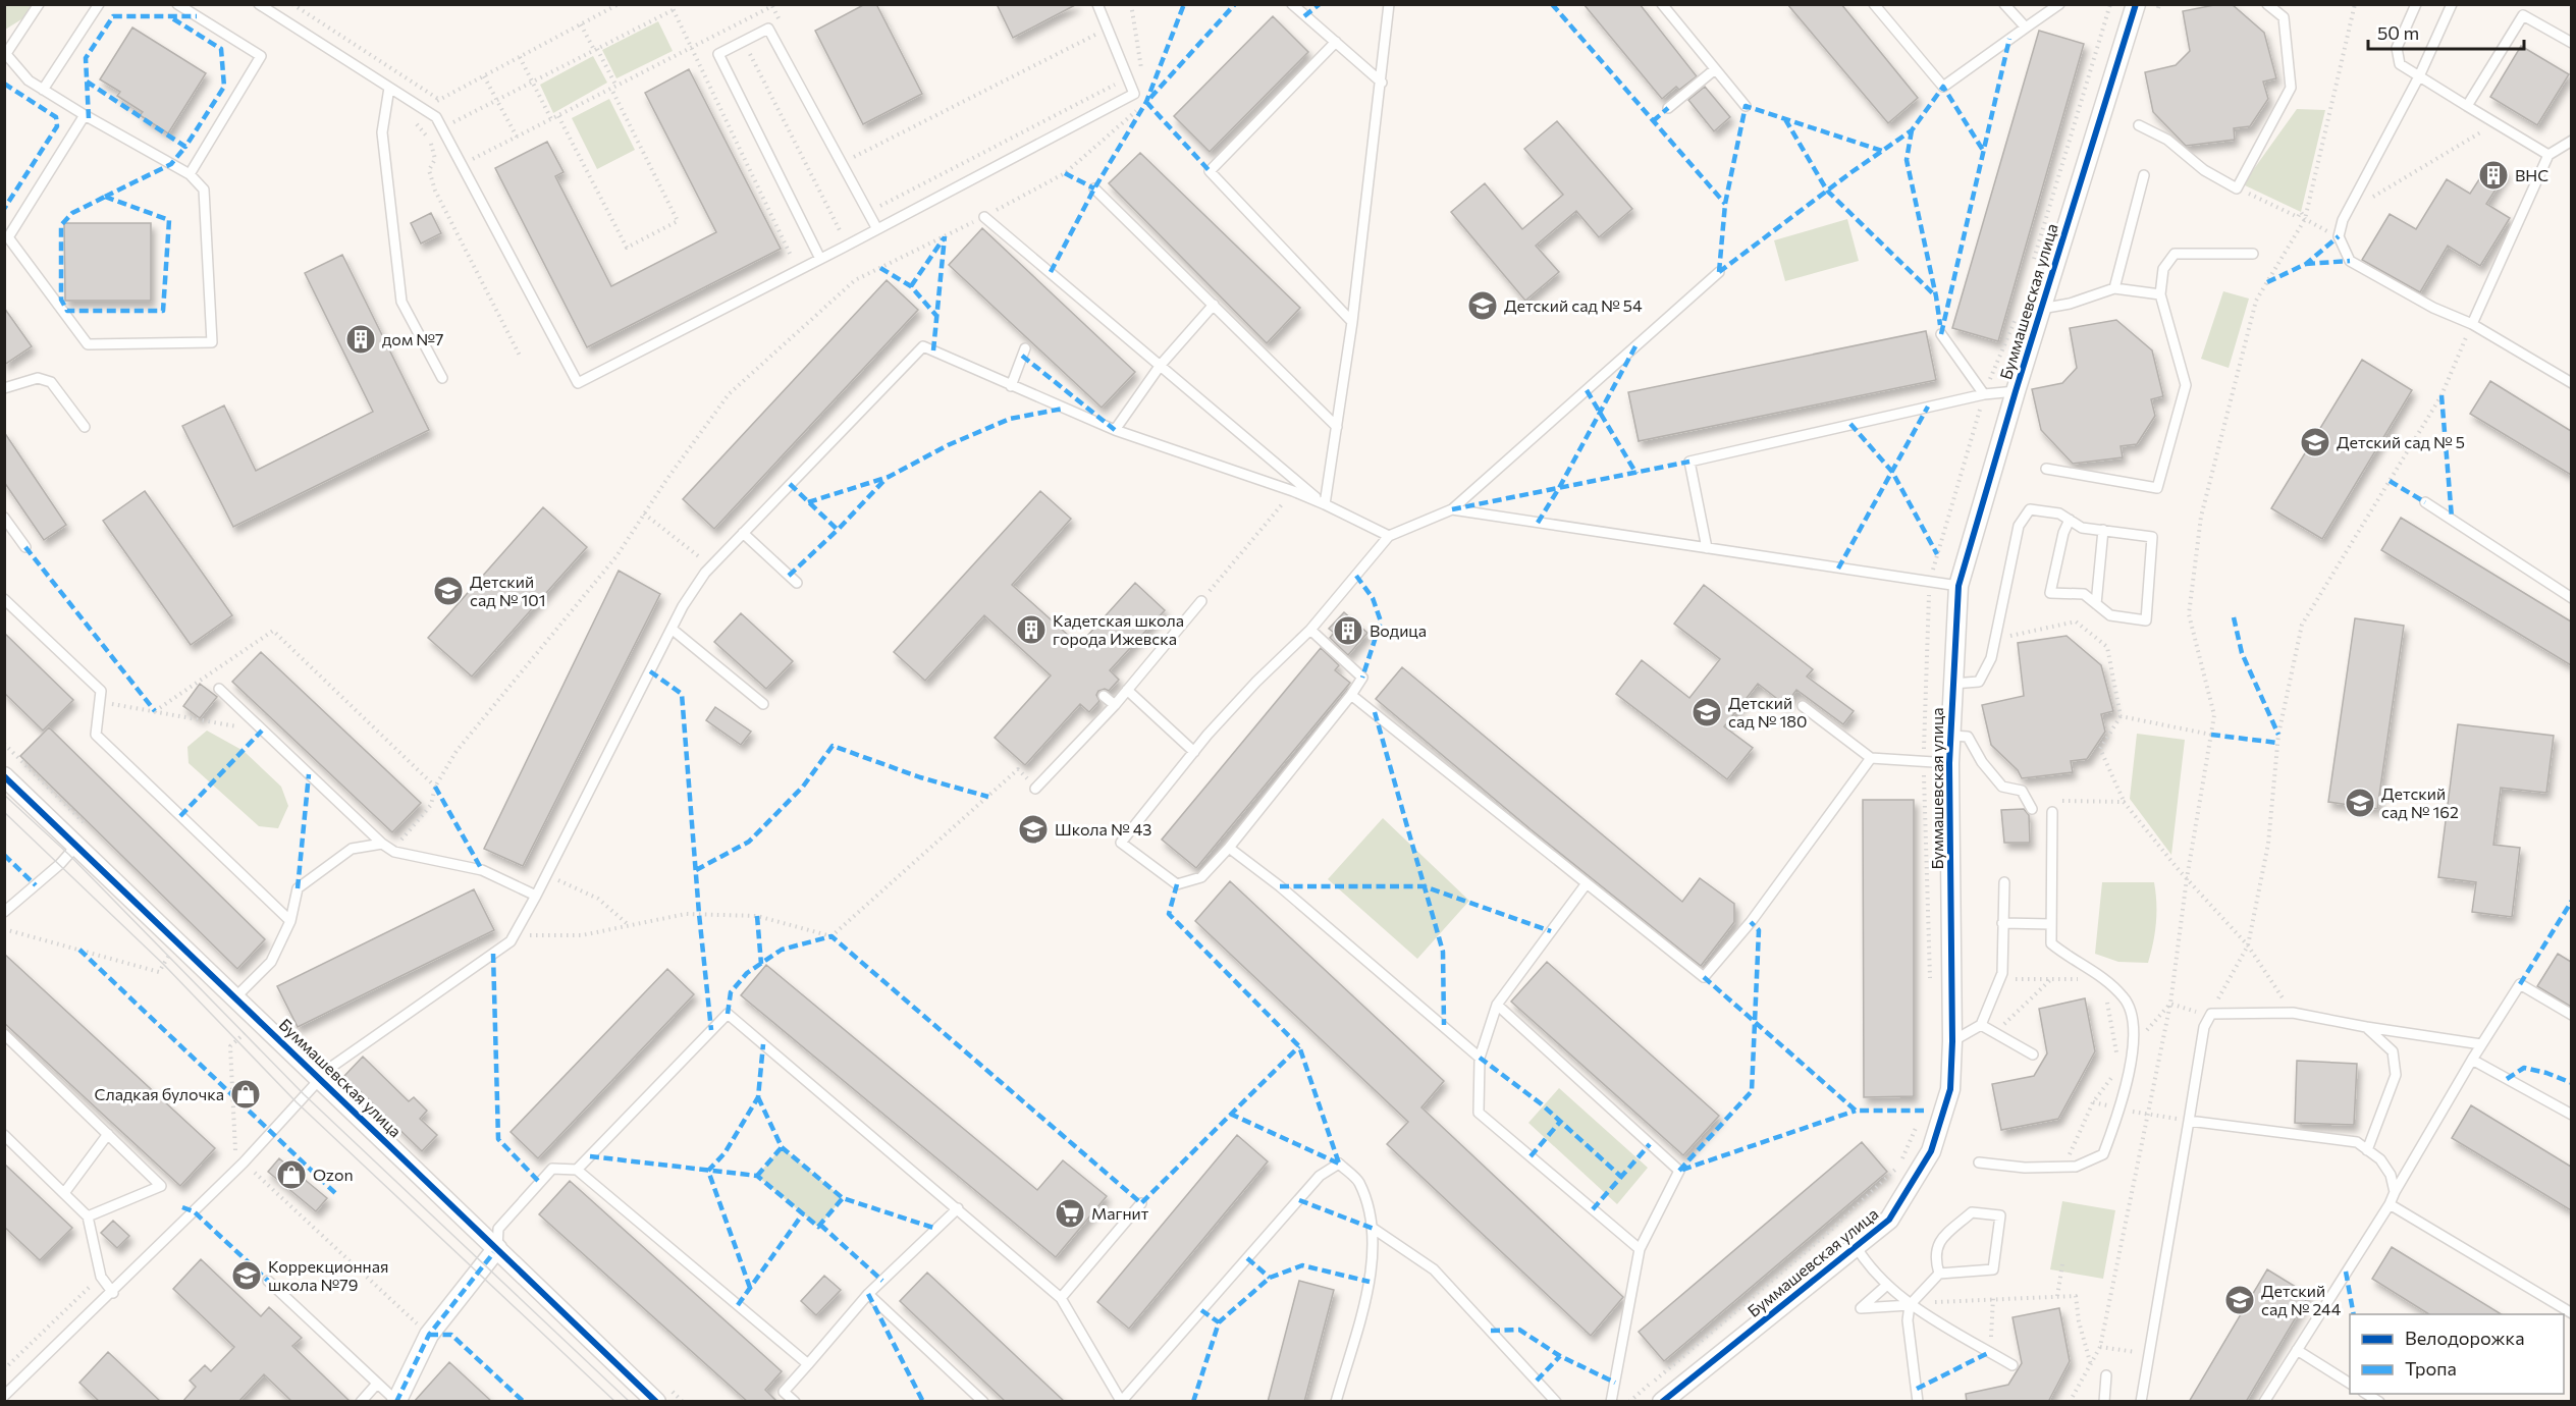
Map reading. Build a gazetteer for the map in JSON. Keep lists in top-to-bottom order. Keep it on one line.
{"streets":{"street":["Буммашевская улица"]},"places":{"building":["ВНС","дом №7","Кадетская школа города Ижевска","Водица"],"school or university":["Детский сад № 54","Детский сад № 5","Детский сад № 101","Детский сад № 180","Детский сад № 162","Школа № 43","Коррекционная школа №79","Детский сад № 244"],"shop":["Сладкая булочка","Ozon"],"supermarket":["Магнит"]},"legend":["Велодорожка","Тропа"],"scale_bar":"50 m"}
